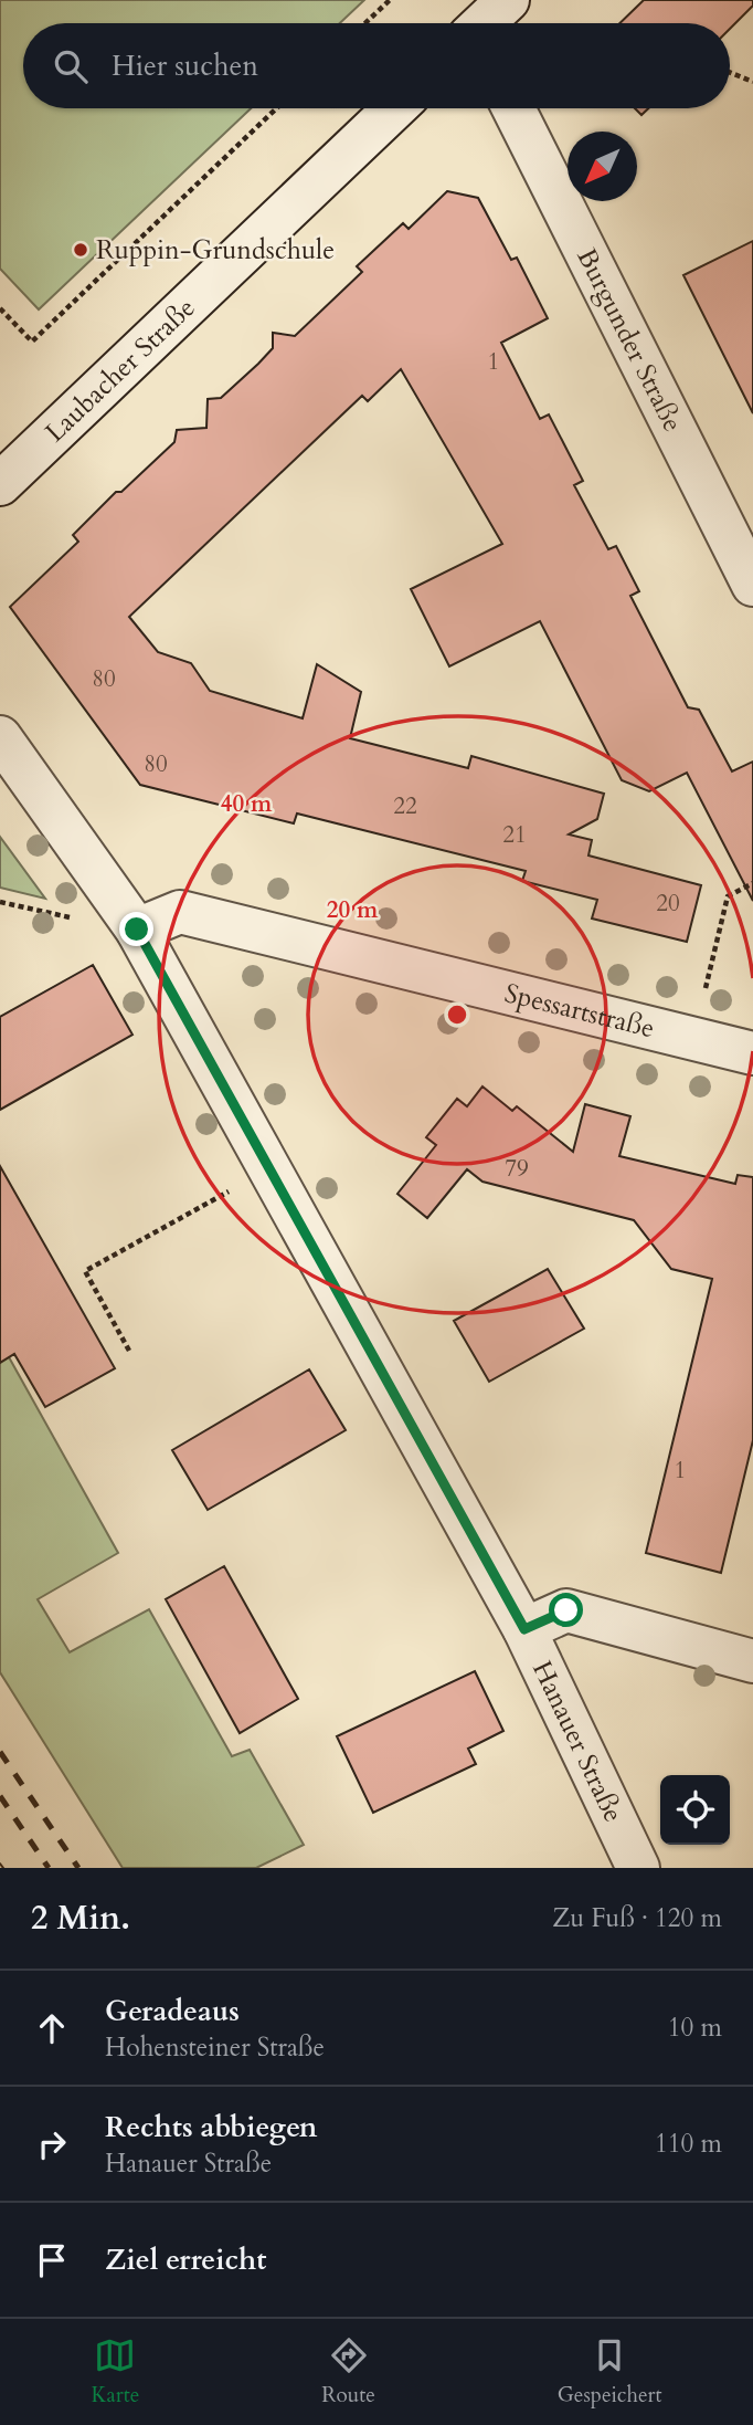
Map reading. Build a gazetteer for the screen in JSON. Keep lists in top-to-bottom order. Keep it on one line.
{"streets":{"street":["Burgunder Straße","Laubacher Straße","Spessartstraße","Hanauer Straße"]},"crossings":[["Spessartstraße","Hanauer Straße"]],"places":["Ruppin-Grundschule"],"house_numbers":["1","80","80","22","21","20","79","1"],"north":"bottom left","page":{"search":"Hier suchen","heading":["2 Min.","Zu Fuß · 120 m"],"list":[["Geradeaus","Hohensteiner Straße","10 m"],["Rechts abbiegen","Hanauer Straße","110 m"],"Ziel erreicht"],"nav":["Karte","Route","Gespeichert"]},"rings":["40 m","20 m"]}
